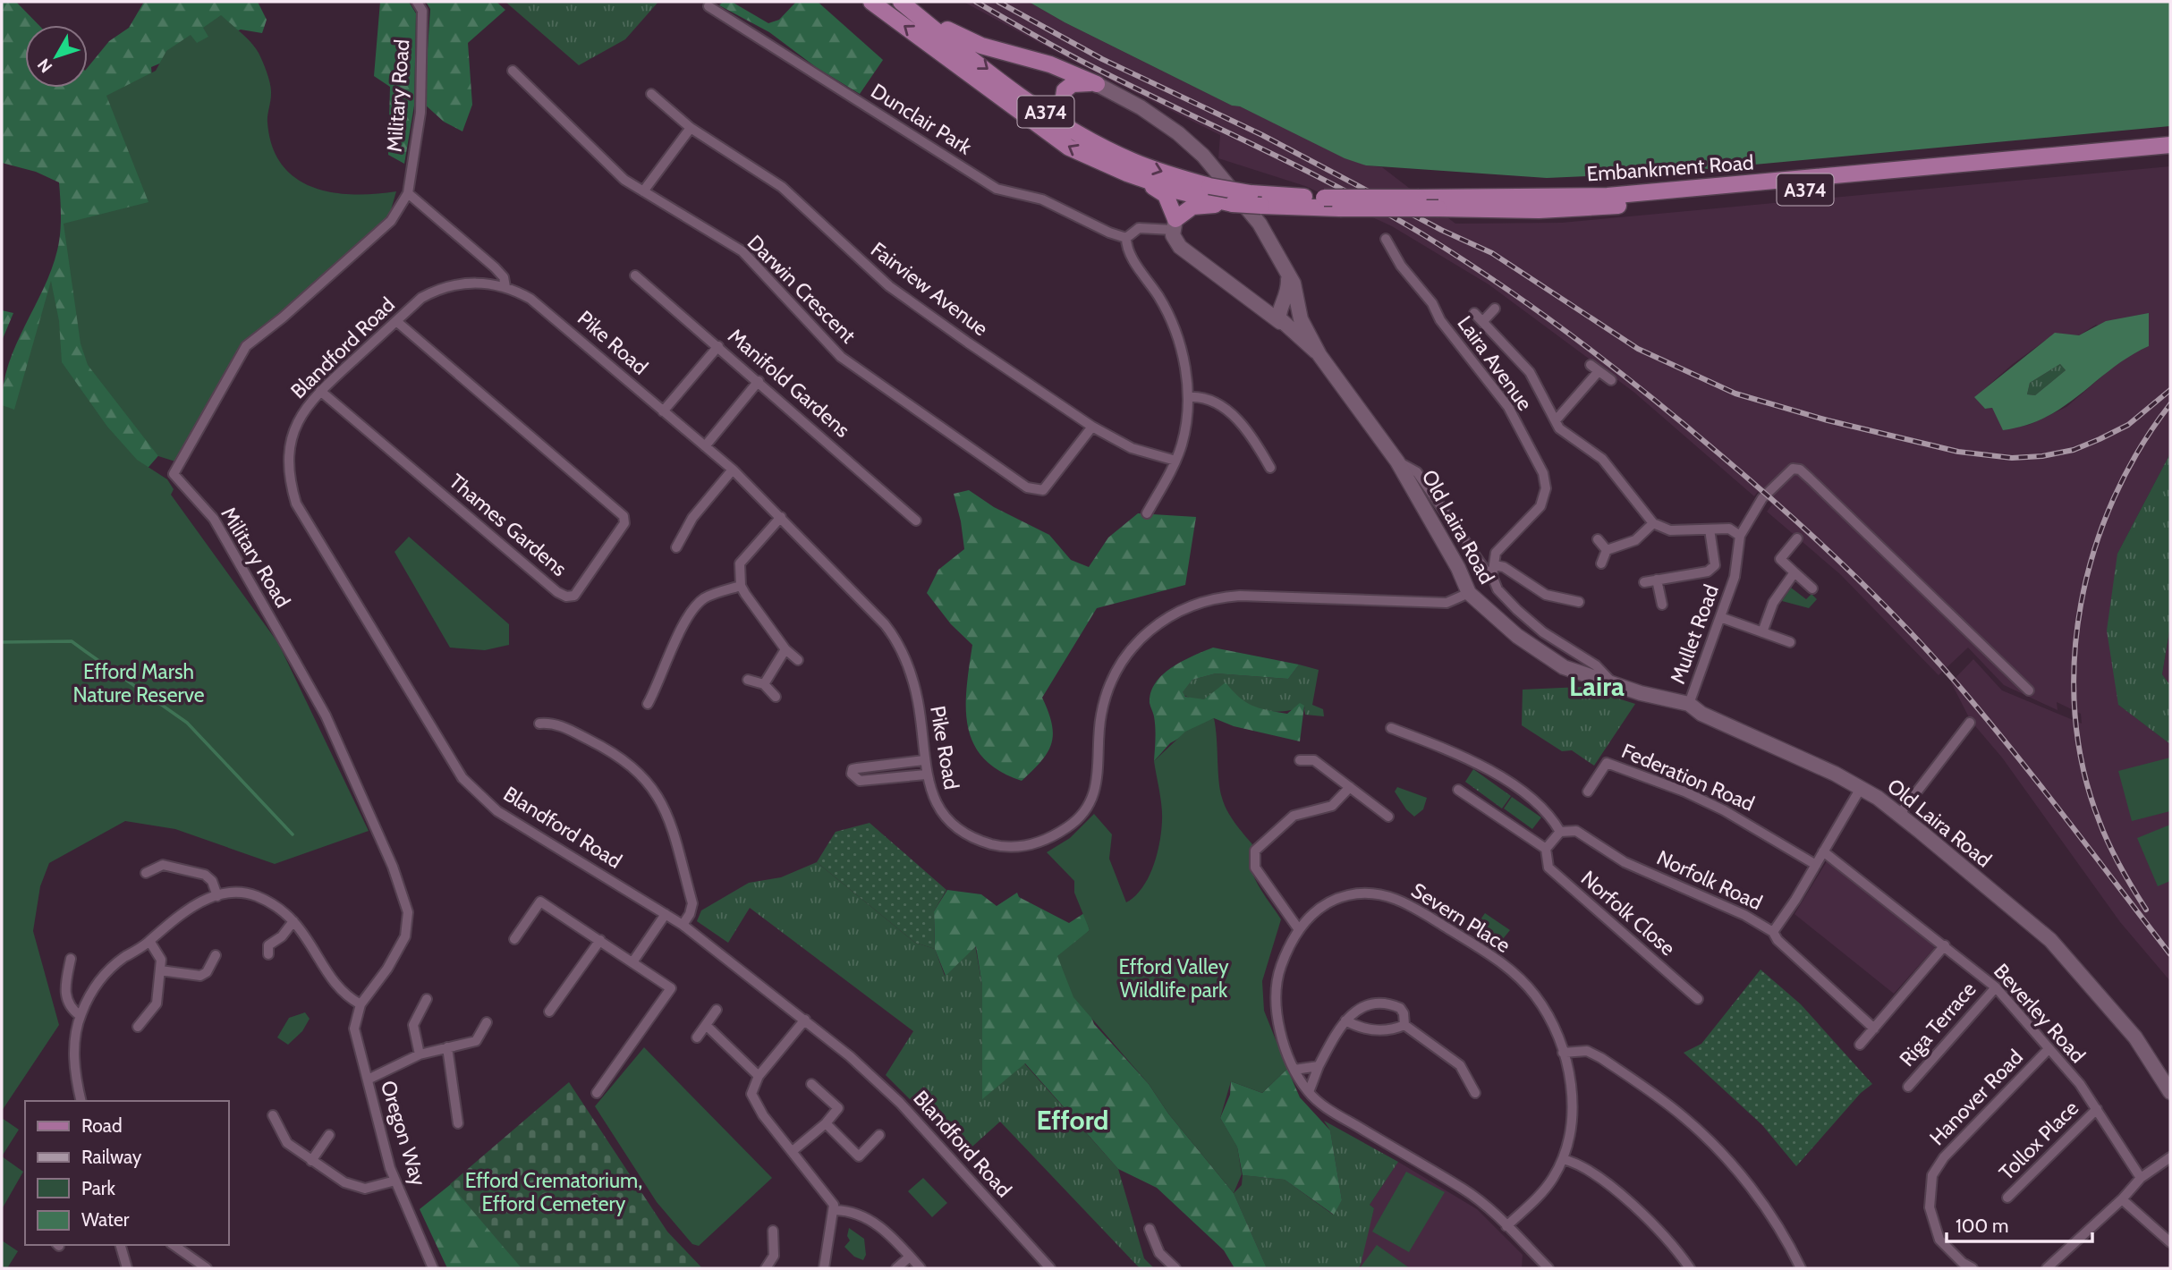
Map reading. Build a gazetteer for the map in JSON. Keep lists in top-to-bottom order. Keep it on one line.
{"streets":{"main road":["A374","Embankment Road","Old Laira Road"],"street":["Military Road","Dunclair Park","Darwin Crescent","Fairview Avenue","Pike Road","Blandford Road","Laira Avenue","Manifold Gardens","Thames Gardens","Mullet Road","Federation Road","Norfolk Road","Norfolk Close","Severn Place","Beverley Road","Riga Terrace","Hanover Road","Oregon Way","Tollox Place"]},"crossings":[["Military Road","Pike Road"],["Military Road","Oregon Way"],["A374","Embankment Road"],["Darwin Crescent","Fairview Avenue"],["Pike Road","Blandford Road"],["Pike Road","Old Laira Road"],["Blandford Road","Thames Gardens"],["Laira Avenue","Old Laira Road"],["Old Laira Road","Mullet Road"],["Beverley Road","Riga Terrace"],["Beverley Road","Hanover Road"],["Beverley Road","Tollox Place"]],"districts":["Laira","Efford"],"parks":["Efford Marsh Nature Reserve","Efford Valley Wildlife park","Efford Crematorium, Efford Cemetery"],"legend":["Road","Railway","Park","Water"],"scale_bar":"100 m","north":"bottom left"}
